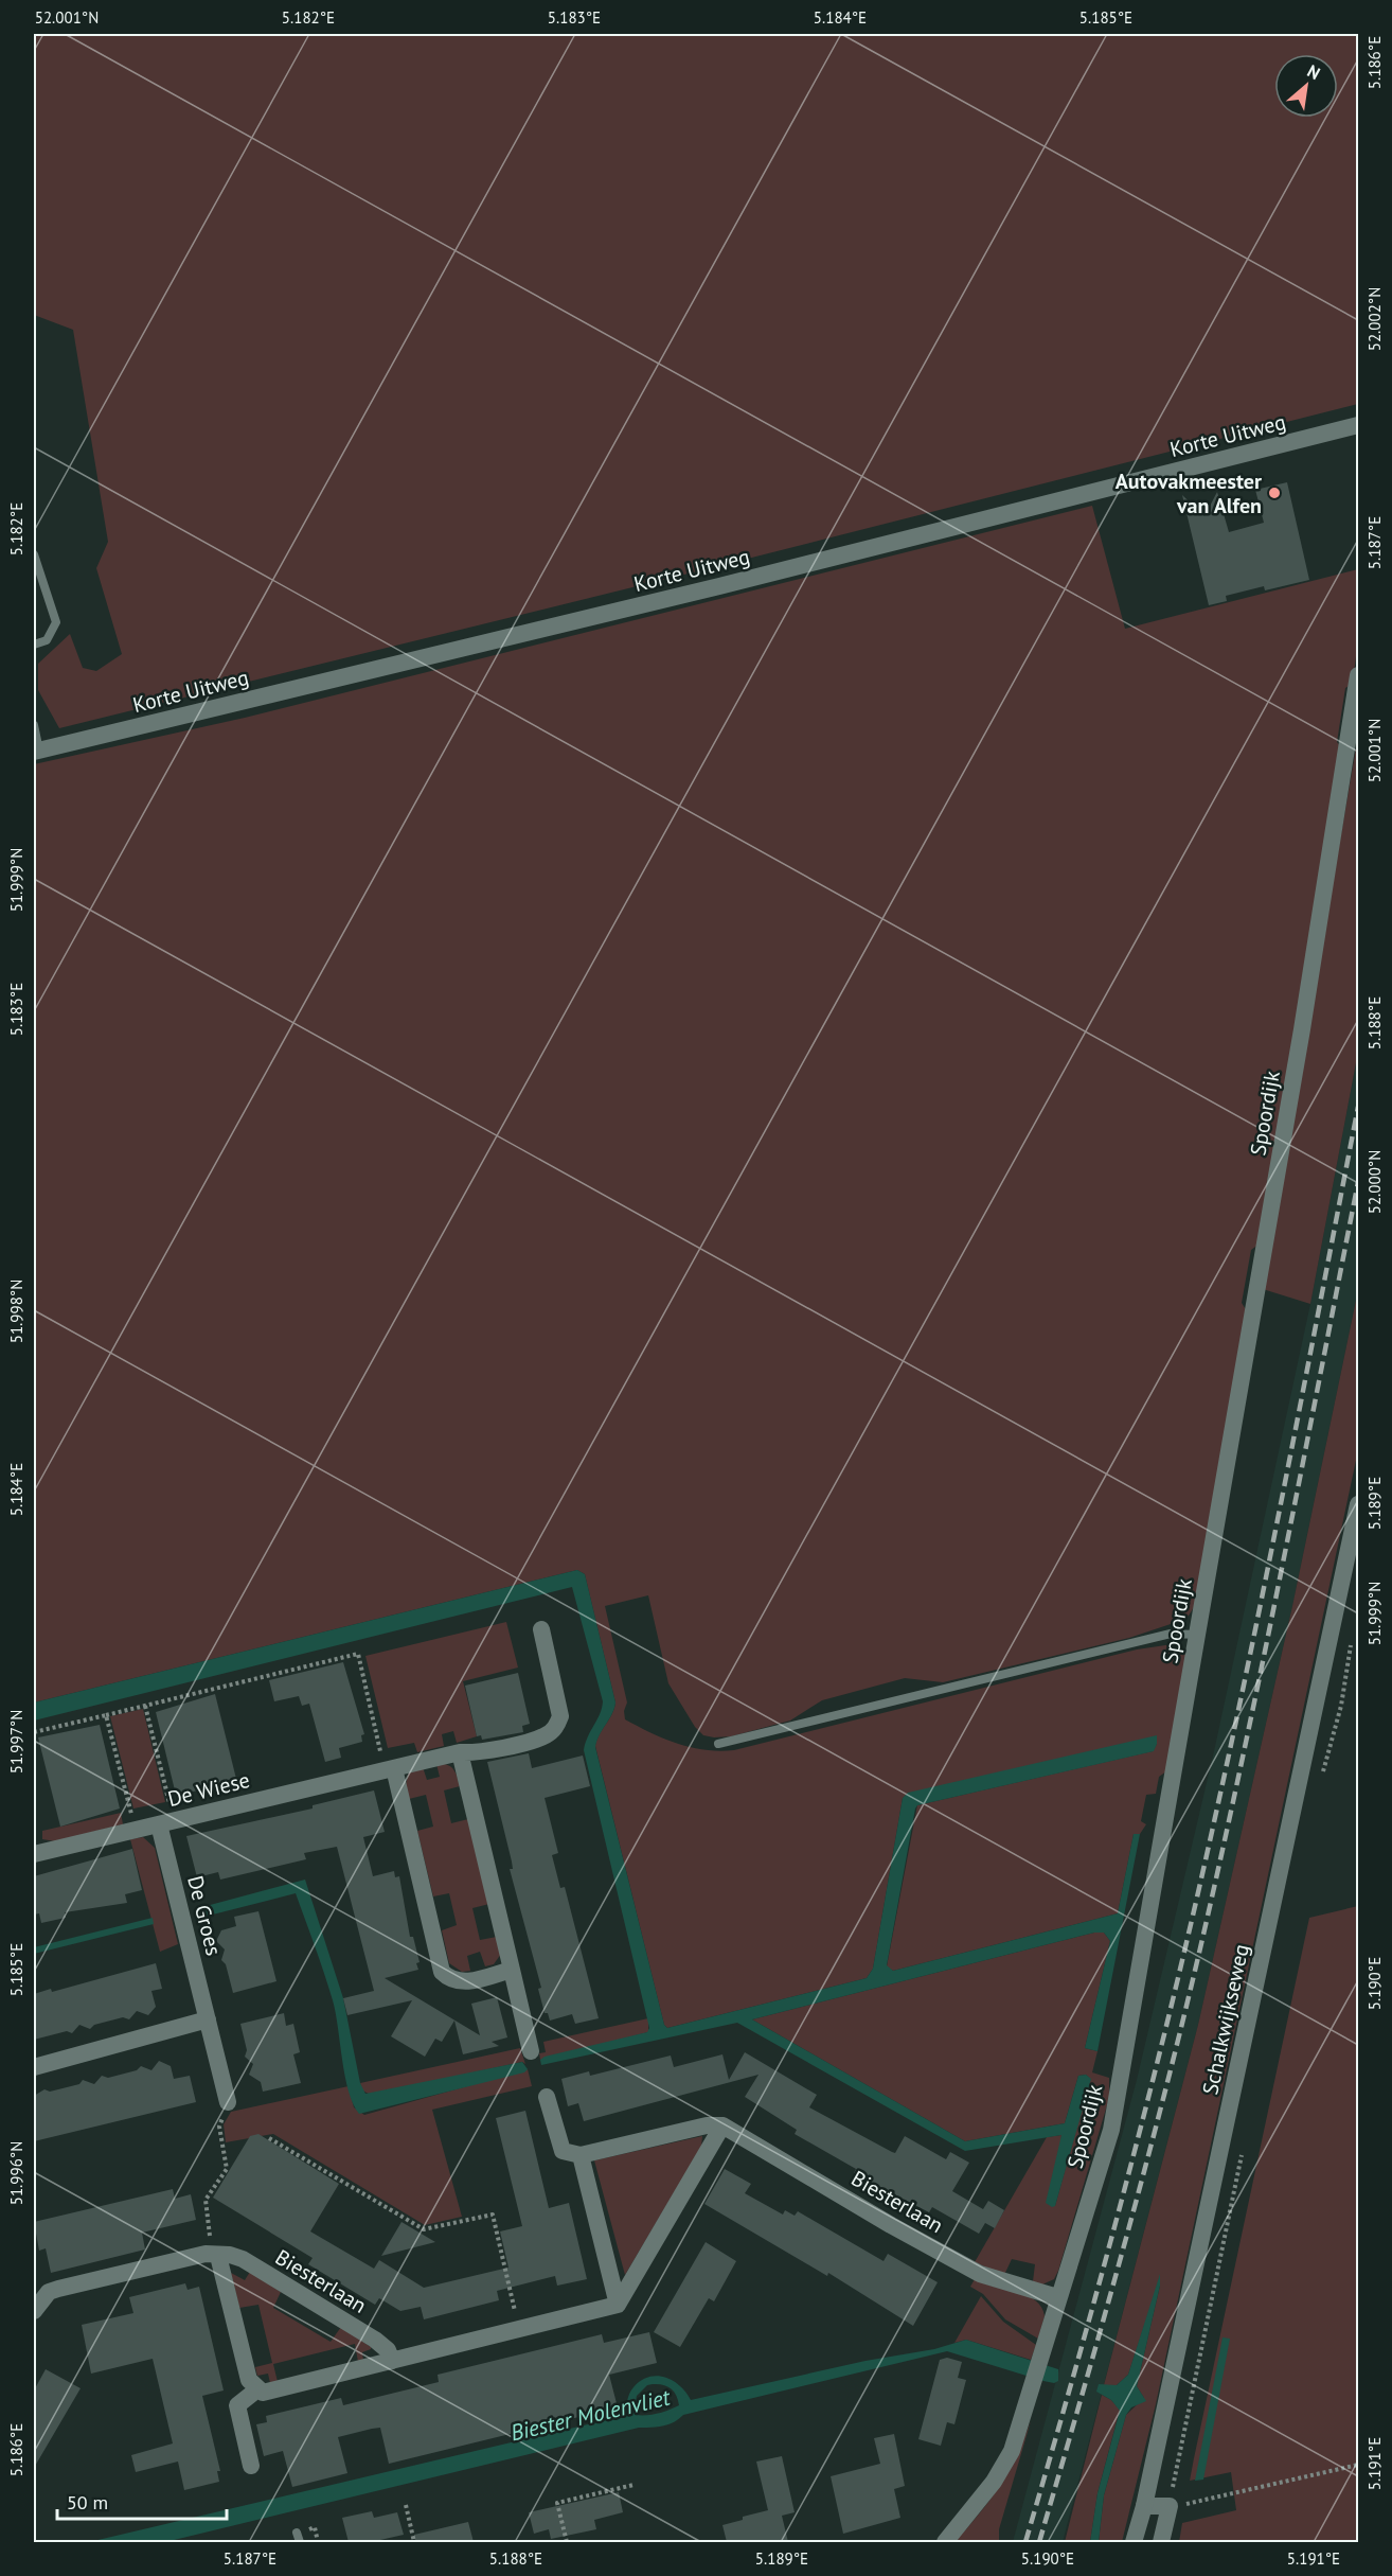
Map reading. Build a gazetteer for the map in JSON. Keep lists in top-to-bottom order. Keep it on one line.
{"streets":{"street":["Korte Uitweg","Spoordijk","De Wiese","De Groes","Schalkwijkseweg","Biesterlaan"]},"crossings":[["Spoordijk","Biesterlaan"],["De Wiese","De Groes"]],"water":["Biester Molenvliet"],"places":["Autovakmeester van Alfen"],"scale_bar":"50 m","north":"top right","coordinates":["52.001°N","5.182°E","5.183°E","5.184°E","5.185°E","5.186°E","52.002°N","5.187°E","51.999°N","5.188°E","52.000°N","51.998°N","5.189°E","51.997°N","5.190°E","51.996°N","5.191°E"]}
